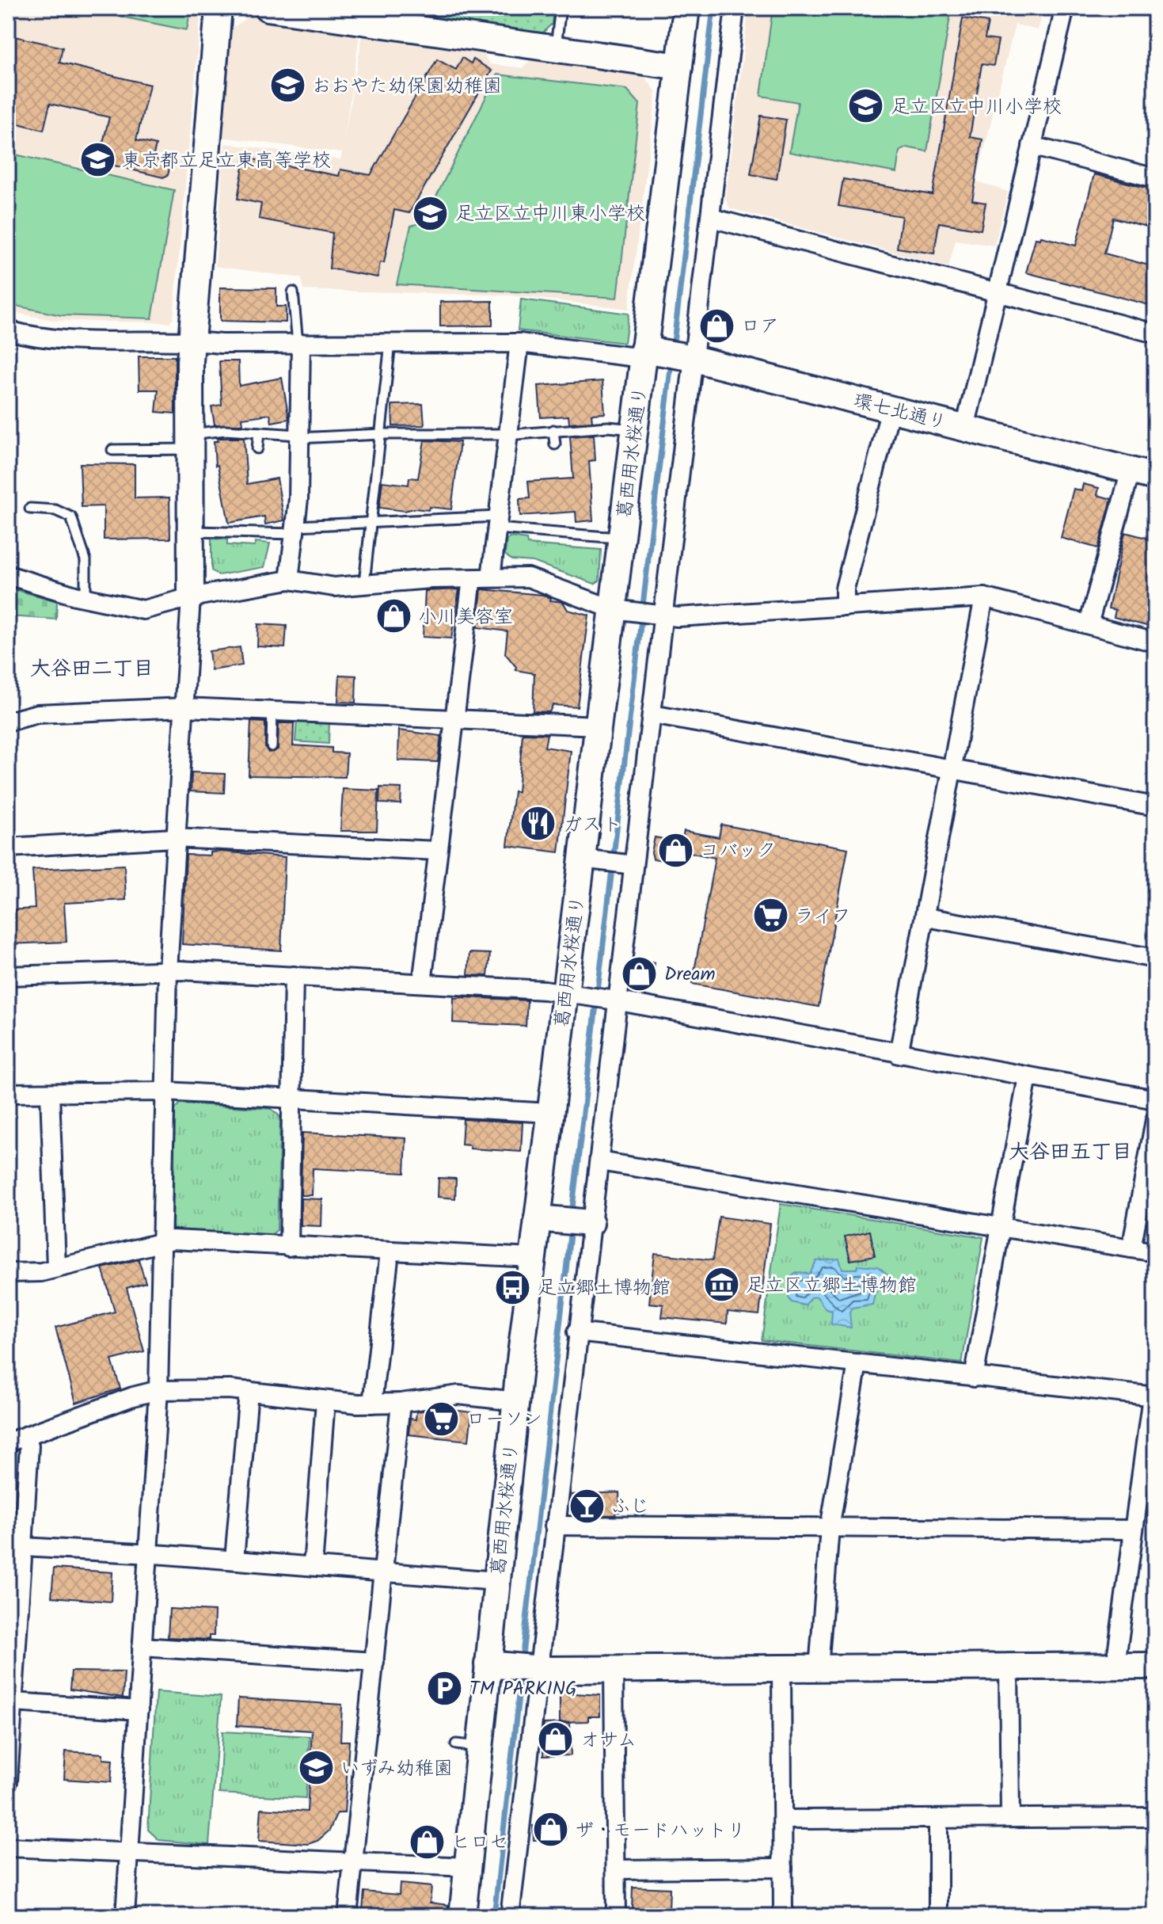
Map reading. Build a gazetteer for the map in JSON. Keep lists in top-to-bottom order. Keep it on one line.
{"streets":{"street":["環七北通り","葛西用水桜通り"]},"crossings":[["環七北通り","葛西用水桜通り"]],"districts":["大谷田二丁目","大谷田五丁目"],"places":{"school or university":["おおやた幼保園幼稚園","足立区立中川小学校","東京都立足立東高等学校","足立区立中川東小学校","いずみ幼稚園"],"shop":["ロア","小川美容室","コバック","Dream","オサム","ザ・モードハットリ","ヒロセ"],"restaurant":["ガスト"],"supermarket":["ライフ","ローソン"],"museum":["足立区立郷土博物館"],"bus stop":["足立郷土博物館"],"bar":["ふじ"],"parking":["TM PARKING"]}}
